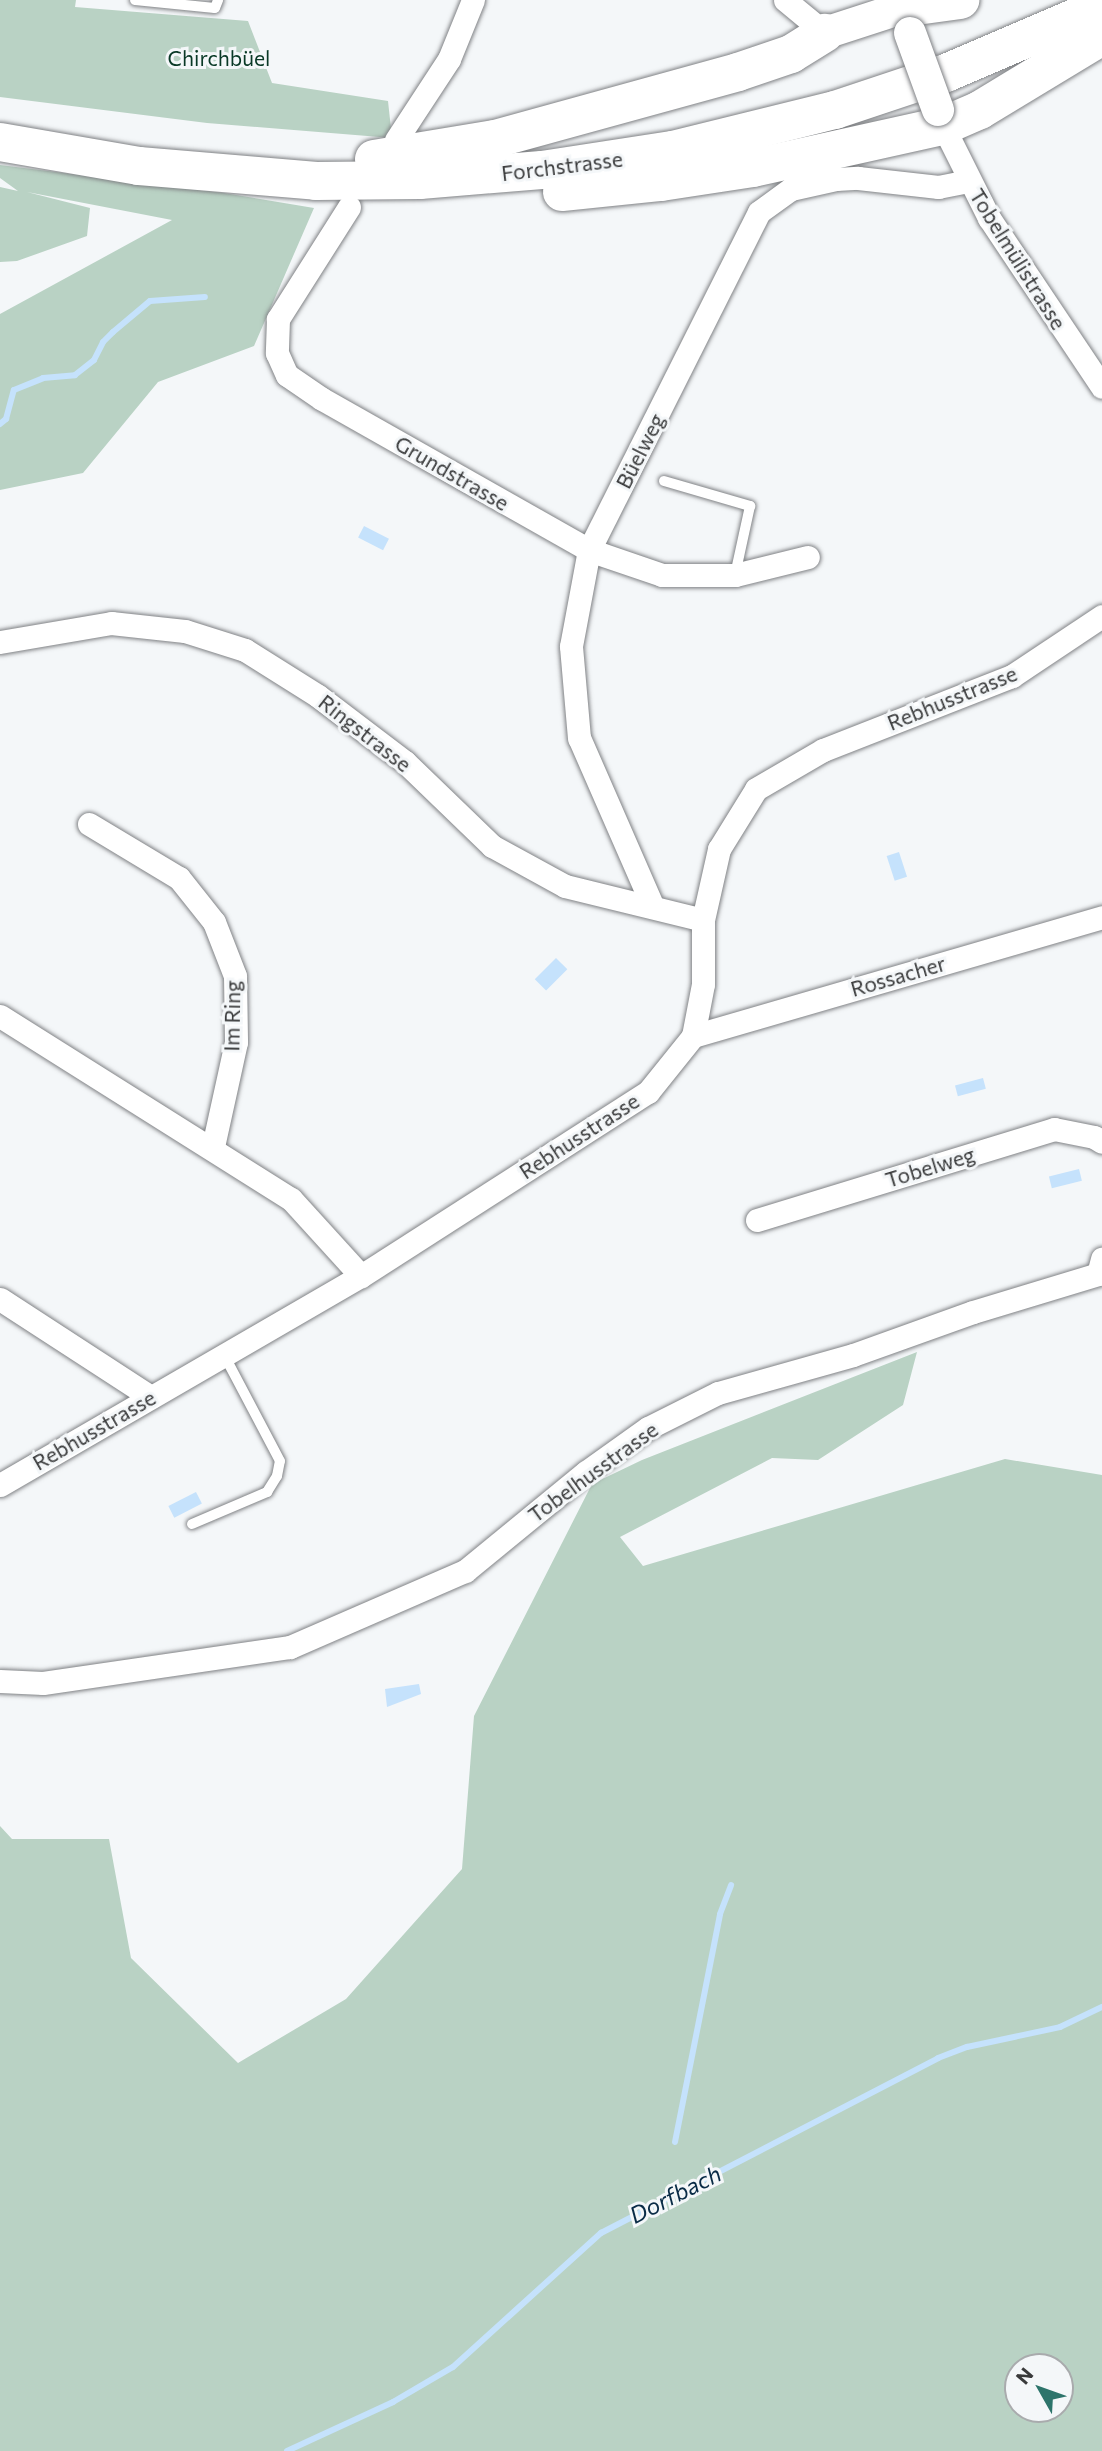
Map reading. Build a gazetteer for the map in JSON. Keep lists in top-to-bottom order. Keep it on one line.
{"streets":{"highway":["Forchstrasse"],"street":["Tobelmülistrasse","Büelweg","Grundstrasse","Rebhusstrasse","Ringstrasse","Rossacher","Im Ring","Tobelweg","Tobelhusstrasse"]},"crossings":[["Forchstrasse","Grundstrasse"],["Tobelmülistrasse","Büelweg"],["Büelweg","Grundstrasse"],["Büelweg","Ringstrasse"],["Rebhusstrasse","Ringstrasse"],["Rebhusstrasse","Rossacher"]],"water":["Dorfbach"],"parks":["Chirchbüel"],"north":"top left"}
